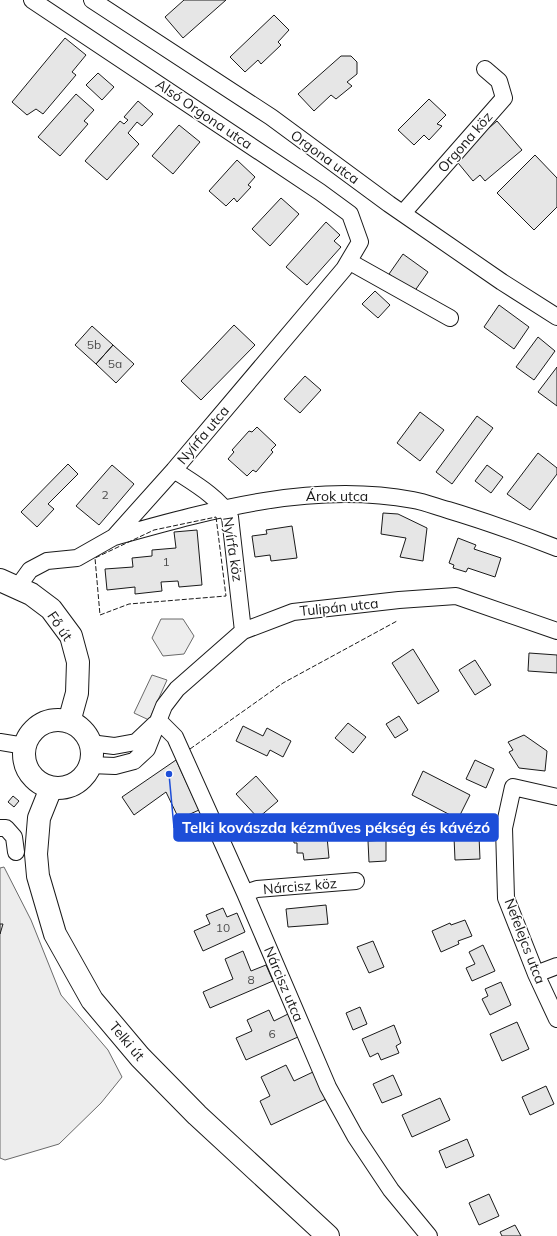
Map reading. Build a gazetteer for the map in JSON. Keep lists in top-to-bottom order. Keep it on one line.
{"streets":{"main road":["Fő út","Telki út"],"street":["Alsó Orgona utca","Orgona köz","Orgona utca","Nyírfa utca","Árok utca","Nyírfa köz","Tulipán utca","Nárcisz köz","Nefelejcs utca","Nárcisz utca"]},"crossings":[["Alsó Orgona utca","Nyírfa utca"],["Orgona köz","Orgona utca"],["Nyírfa utca","Árok utca"],["Nyírfa utca","Nyírfa köz"],["Nyírfa utca","Fő út"],["Árok utca","Nyírfa köz"],["Nyírfa köz","Tulipán utca"],["Tulipán utca","Fő út"],["Tulipán utca","Nárcisz utca"],["Tulipán utca","Telki út"],["Fő út","Telki út"],["Nárcisz köz","Nárcisz utca"]],"places":["Telki kovászda kézműves pékség és kávézó"],"house_numbers":["5b","5a","2","1","10","8","6"]}
